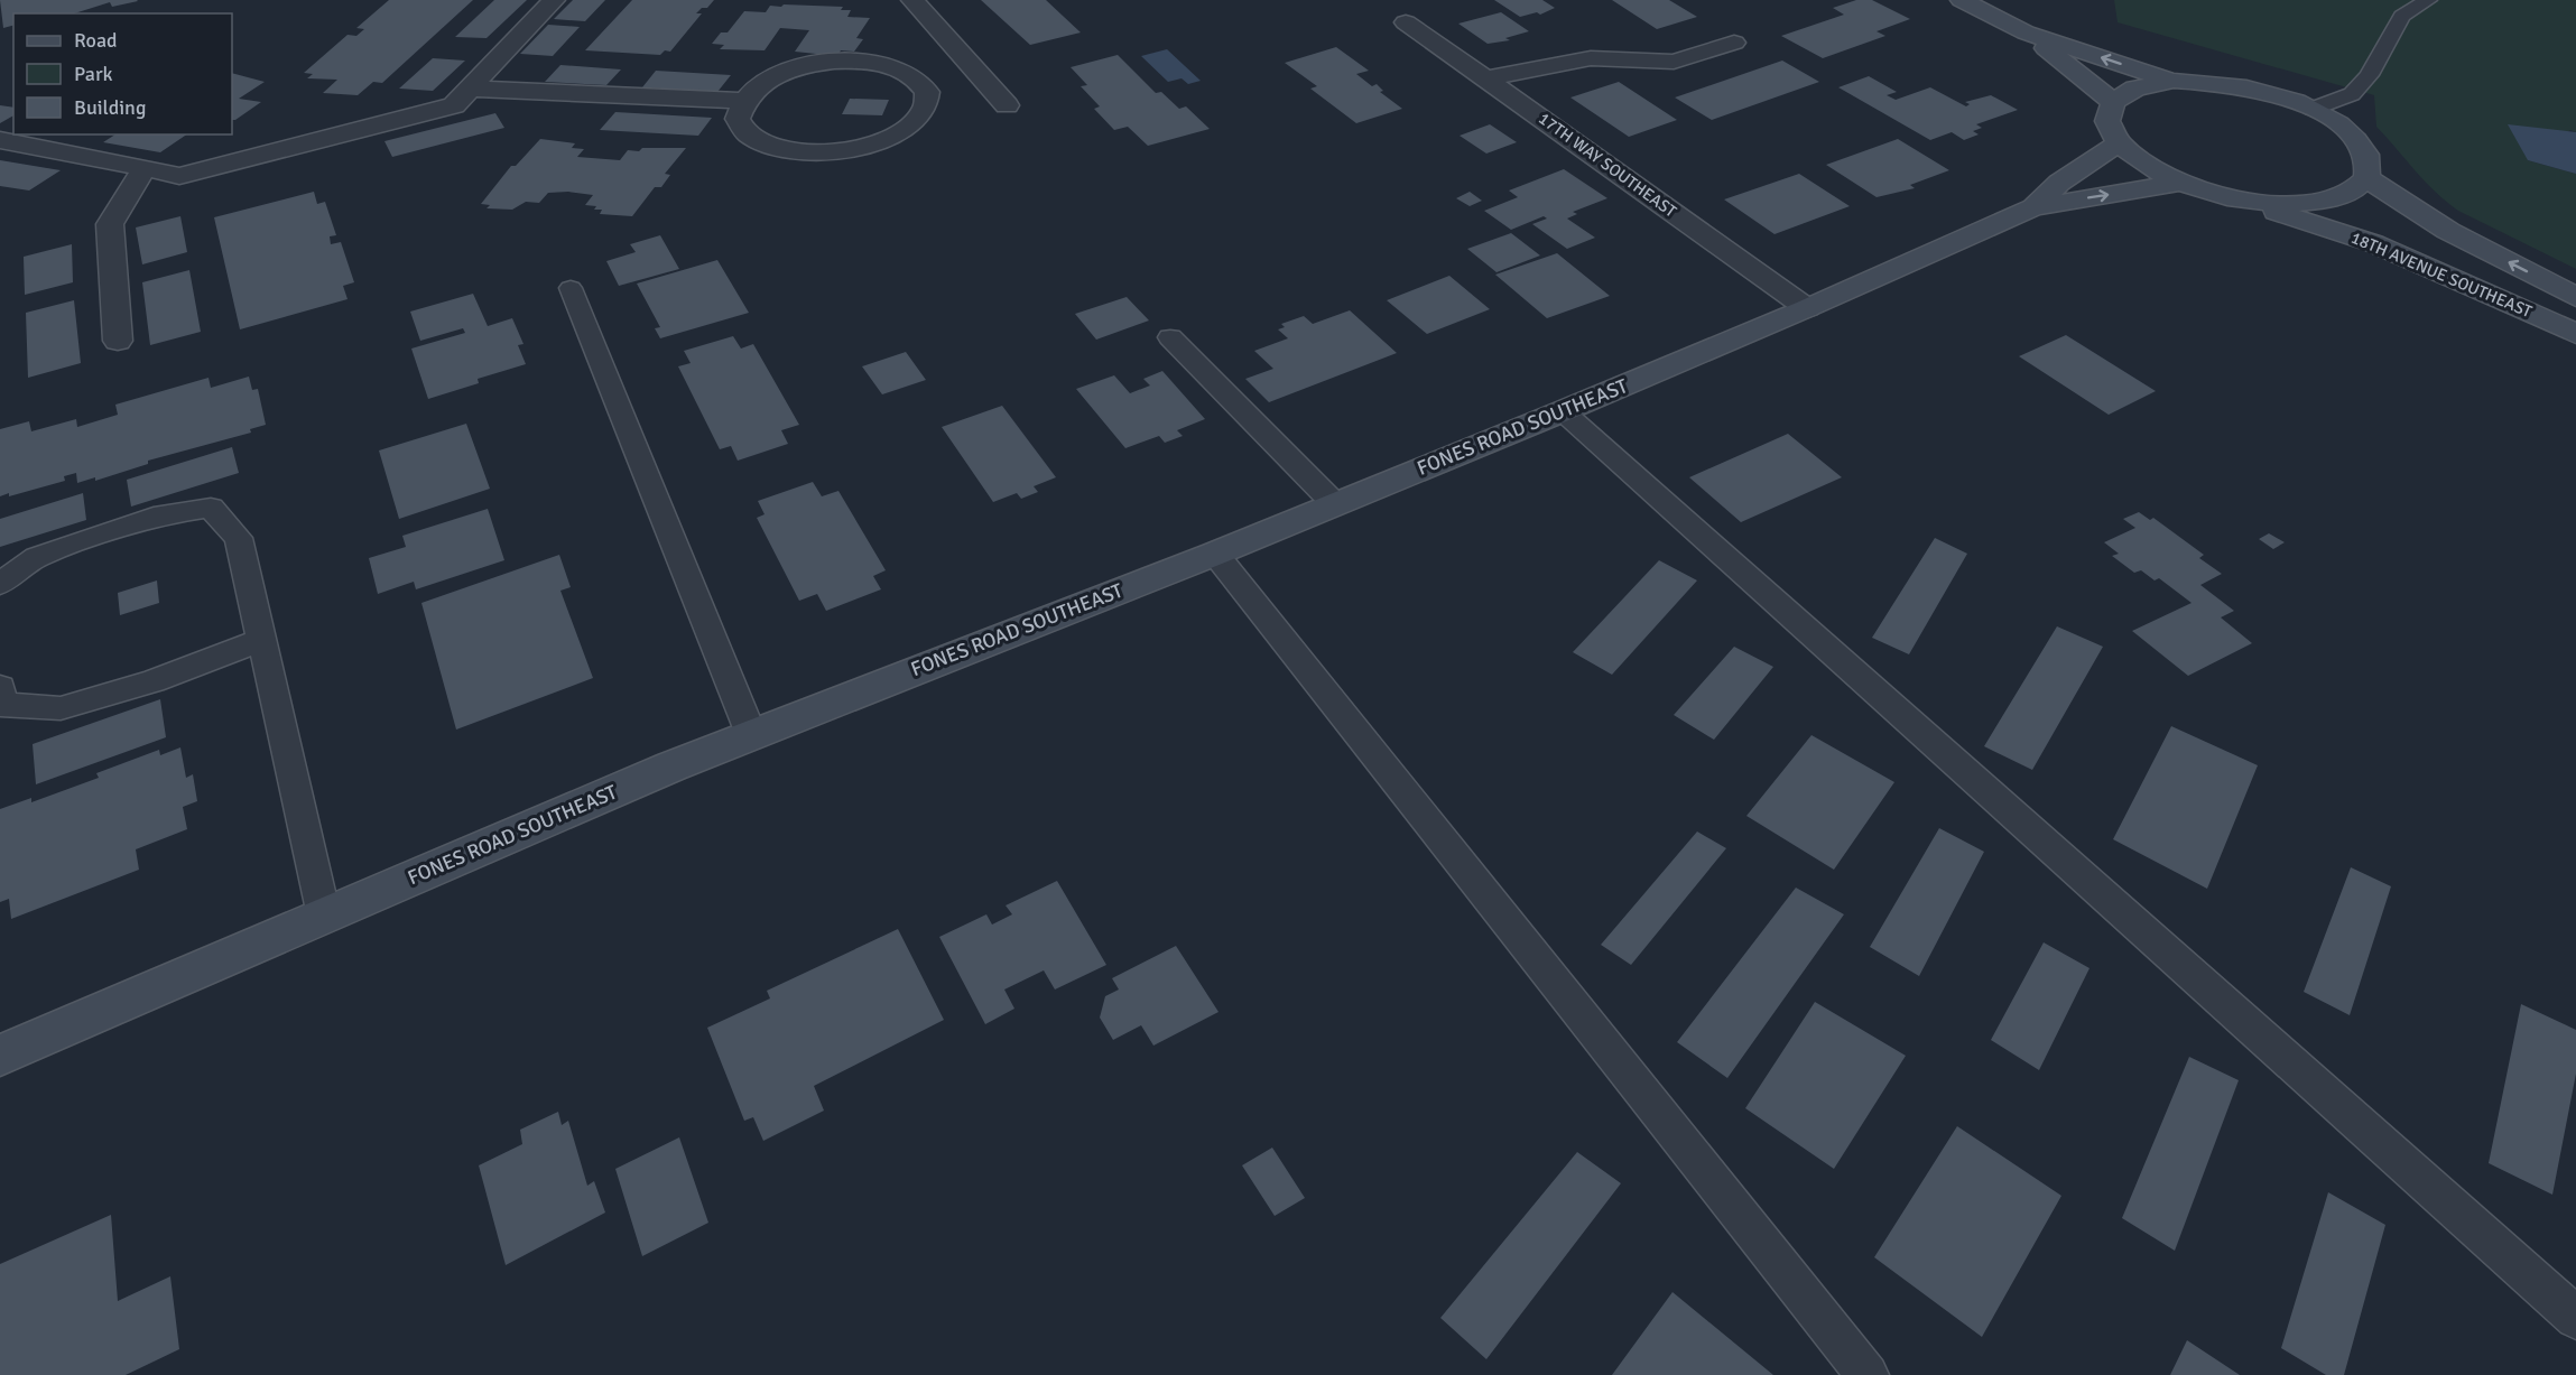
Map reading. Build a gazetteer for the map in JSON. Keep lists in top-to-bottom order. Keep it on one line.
{"streets":{"street":["17TH WAY SOUTHEAST","18TH AVENUE SOUTHEAST","FONES ROAD SOUTHEAST"]},"crossings":[["17TH WAY SOUTHEAST","FONES ROAD SOUTHEAST"]],"legend":["Road","Park","Building"]}
